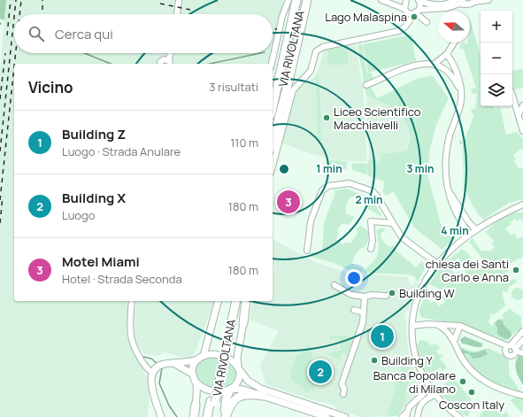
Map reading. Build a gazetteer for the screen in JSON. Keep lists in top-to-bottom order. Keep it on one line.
{"streets":{"highway":["VIA RIVOLTANA"]},"places":["Lago Malaspina","Liceo Scientifico Macchiavelli","chiesa dei Santi Carlo e Anna","Building W","Building Y","Banca Popolare di Milano","Coscon Italy"],"north":"left","page":{"map_buttons":["+","−"],"search":"Cerca qui","heading":["Vicino","3 risultati"],"list":[{"mark":"1","name":"Building Z","note":"Luogo · Strada Anulare","value":"110 m"},{"mark":"2","name":"Building X","note":"Luogo","value":"180 m"},{"mark":"3","name":"Motel Miami","note":"Hotel · Strada Seconda","value":"180 m"}],"pins":["3","1","2"]},"rings":["1 min","3 min","2 min","4 min"]}
